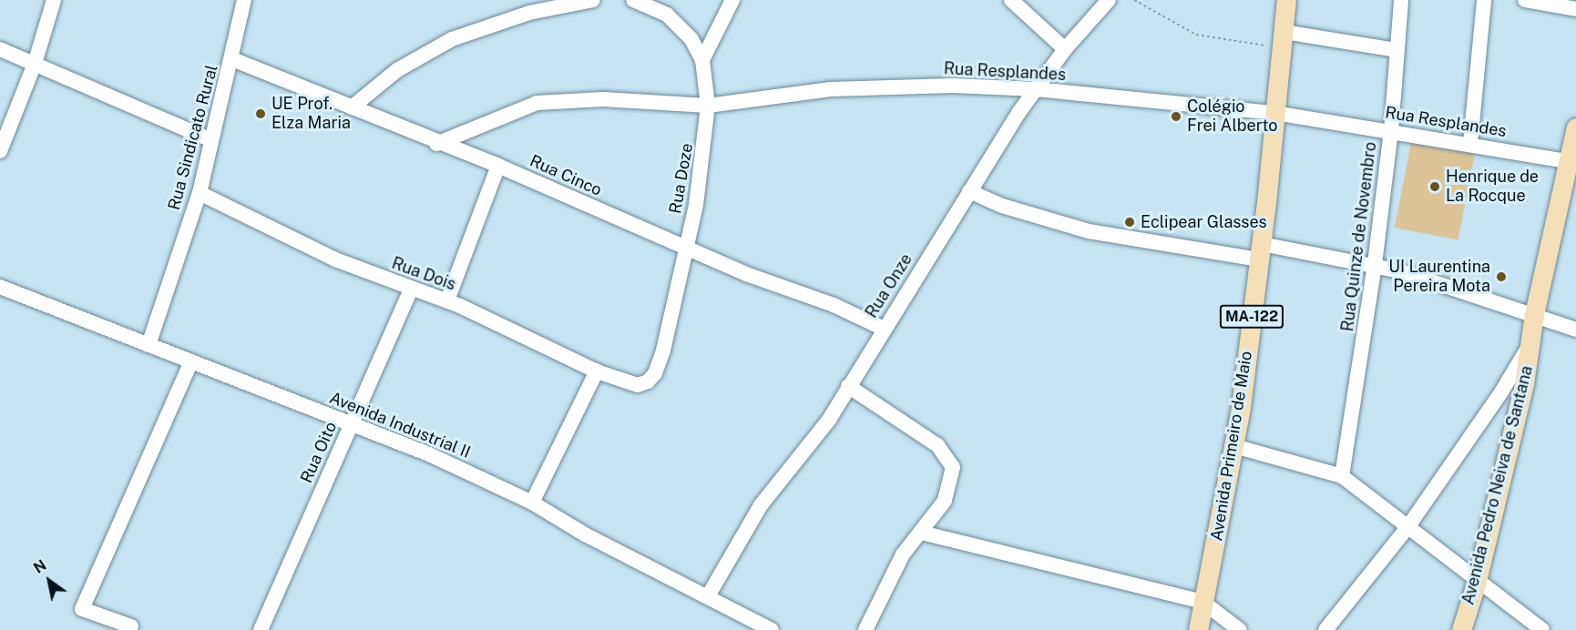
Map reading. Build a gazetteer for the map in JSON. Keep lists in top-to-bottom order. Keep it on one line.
{"streets":{"main road":["MA-122","Avenida Primeiro de Maio","Avenida Pedro Neiva de Santana"],"street":["Rua Resplandes","Rua Sindicato Rural","Rua Cinco","Rua Doze","Rua Quinze de Novembro","Rua Dois","Rua Onze","Avenida Industrial II","Rua Oito"]},"crossings":[["Rua Resplandes","Rua Cinco"],["Rua Resplandes","Rua Doze"],["Rua Resplandes","Rua Quinze de Novembro"],["Rua Resplandes","Rua Onze"],["Rua Resplandes","Avenida Primeiro de Maio"],["Rua Resplandes","Avenida Pedro Neiva de Santana"],["Rua Sindicato Rural","Rua Cinco"],["Rua Sindicato Rural","Rua Dois"],["Rua Sindicato Rural","Avenida Industrial II"],["Rua Cinco","Rua Doze"],["Rua Cinco","Rua Onze"],["Rua Doze","Rua Dois"],["Rua Dois","Rua Oito"],["Rua Onze","Avenida Industrial II"],["Avenida Industrial II","Rua Oito"]],"places":["UE Prof. Elza Maria","Colégio Frei Alberto","Henrique de La Rocque","Eclipear Glasses","UI Laurentina Pereira Mota"],"north":"top left"}
